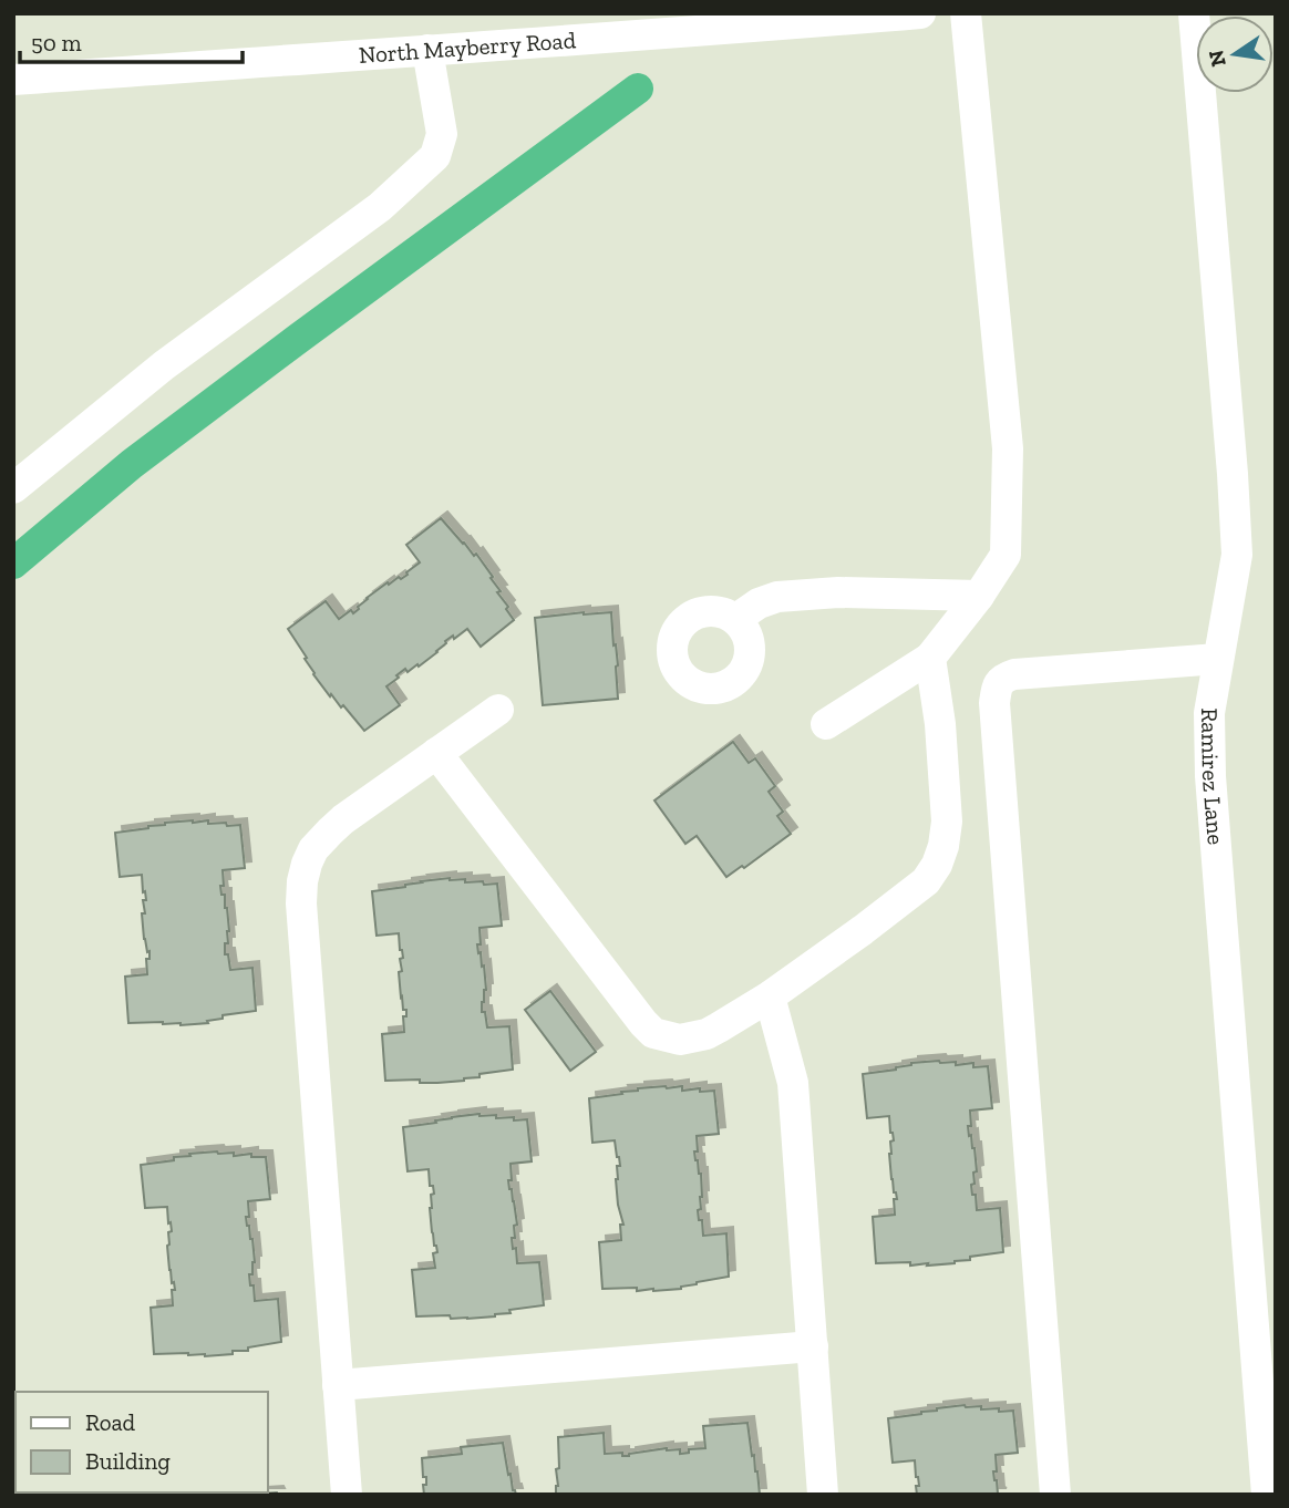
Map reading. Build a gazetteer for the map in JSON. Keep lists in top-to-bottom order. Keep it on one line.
{"streets":{"street":["North Mayberry Road","Ramirez Lane"]},"legend":["Road","Building"],"scale_bar":"50 m","north":"left"}
